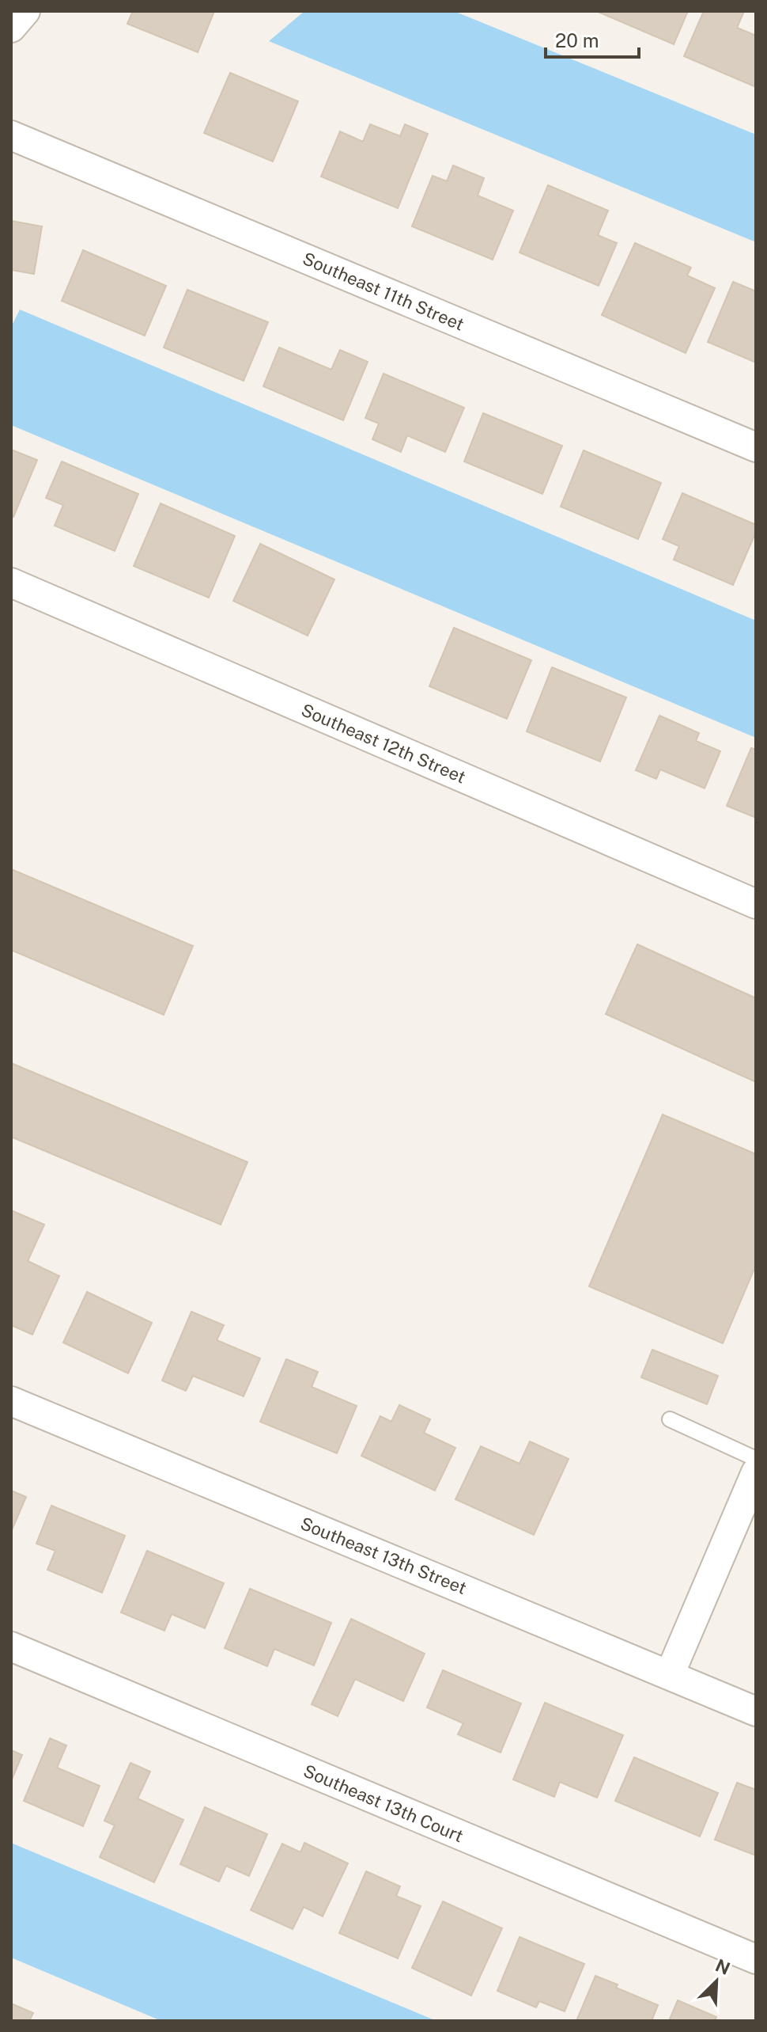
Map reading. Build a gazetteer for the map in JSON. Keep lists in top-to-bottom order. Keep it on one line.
{"streets":{"street":["Southeast 11th Street","Southeast 12th Street","Southeast 13th Street","Southeast 13th Court"]},"scale_bar":"20 m","north":"top right"}
